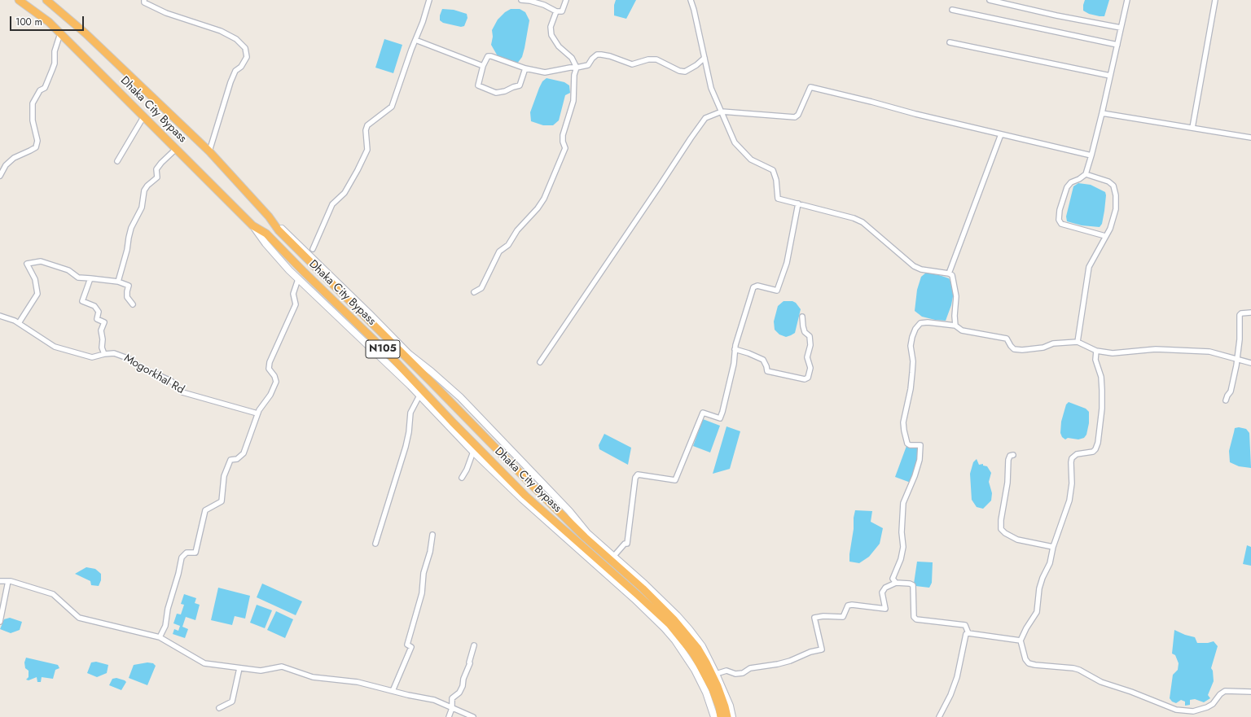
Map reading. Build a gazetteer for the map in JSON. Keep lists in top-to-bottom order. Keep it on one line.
{"streets":{"highway":["Dhaka City Bypass","N105"],"street":["Mogorkhal Rd"]},"scale_bar":"100 m"}
